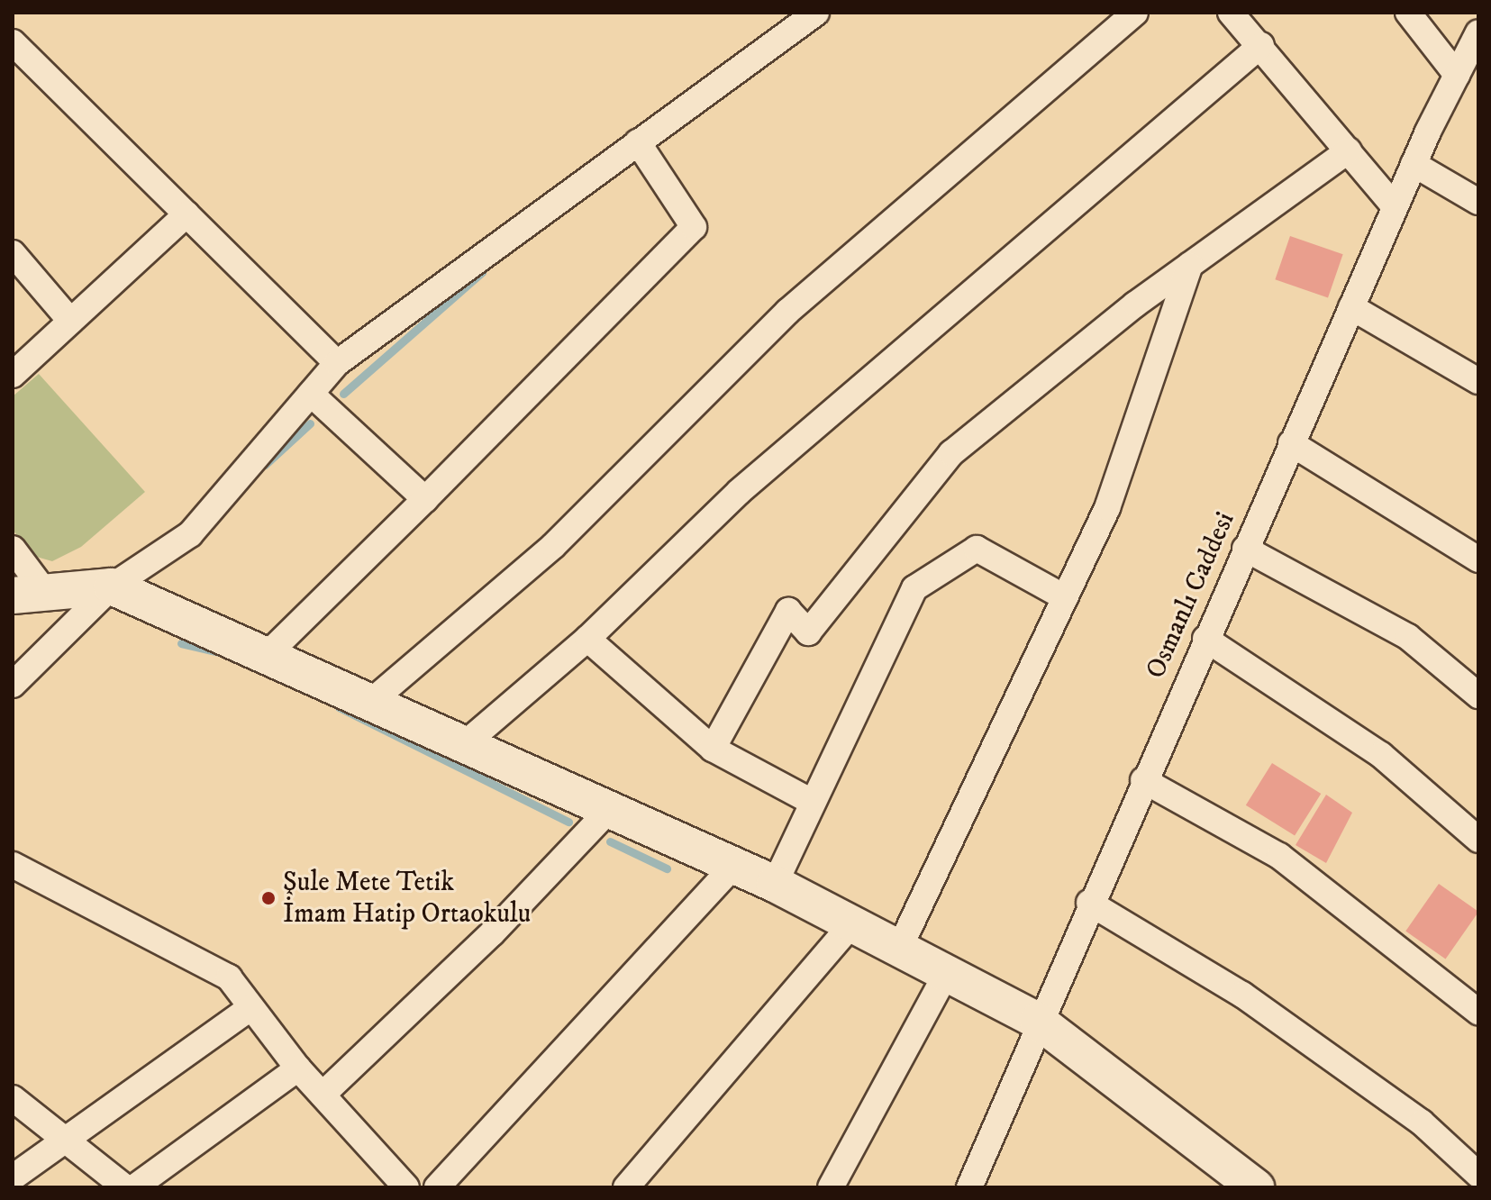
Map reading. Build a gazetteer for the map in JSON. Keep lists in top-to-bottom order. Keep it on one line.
{"streets":{"street":["Osmanlı Caddesi"]},"places":["Şule Mete Tetik İmam Hatip Ortaokulu"]}
